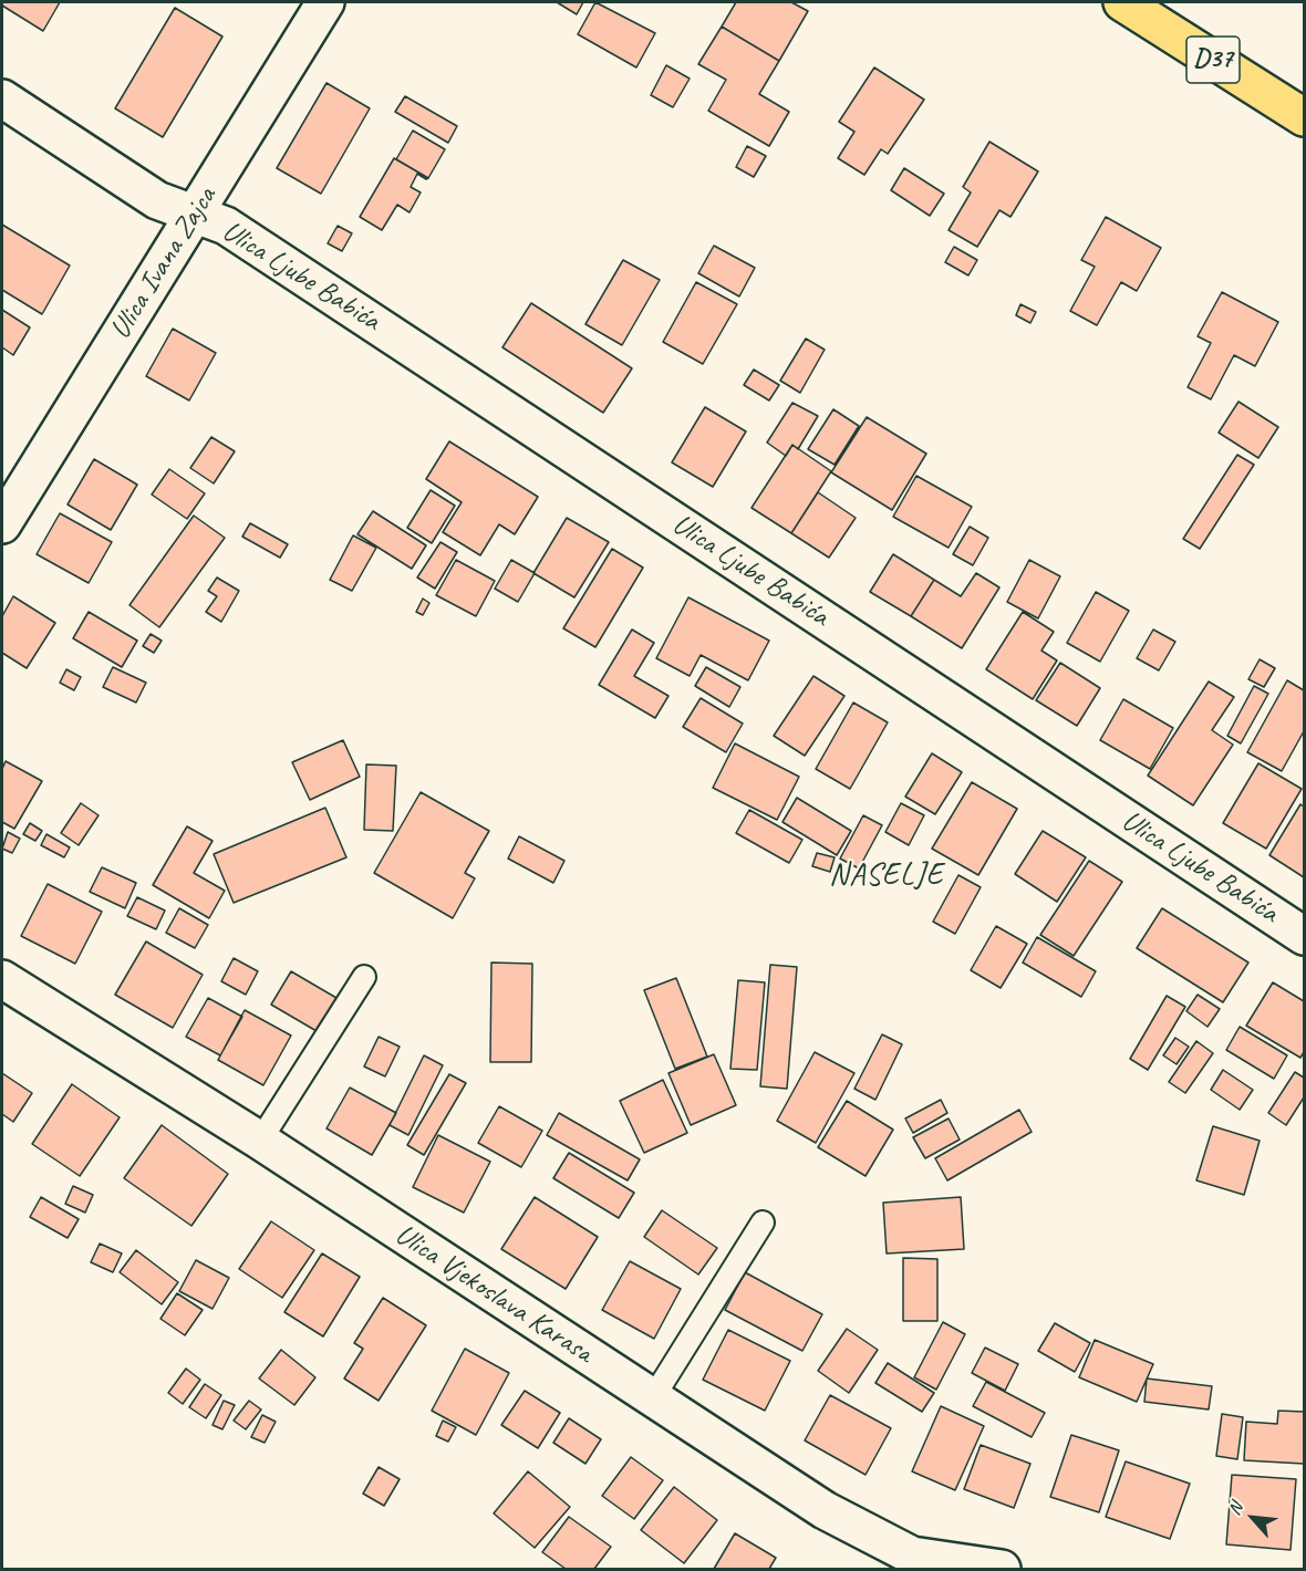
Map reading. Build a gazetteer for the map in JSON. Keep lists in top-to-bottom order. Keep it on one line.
{"streets":{"main road":["D37"],"street":["Ulica Ivana Zajca","Ulica Ljube Babića","Ulica Vjekoslava Karasa"]},"crossings":[["Ulica Ivana Zajca","Ulica Ljube Babića"]],"districts":["NASELJE"],"north":"top left"}
